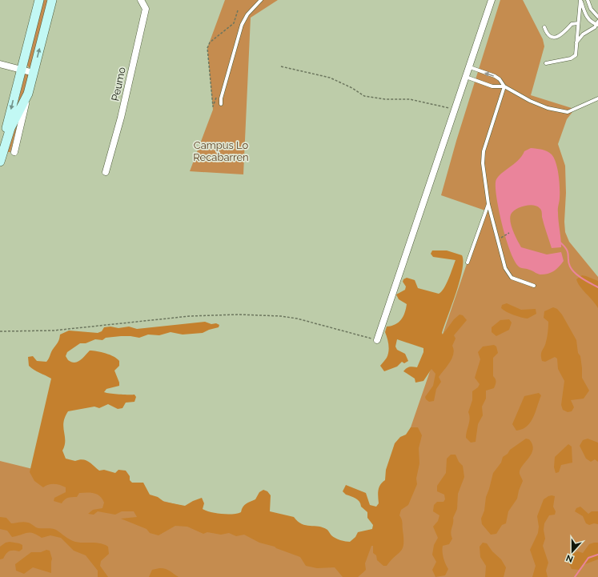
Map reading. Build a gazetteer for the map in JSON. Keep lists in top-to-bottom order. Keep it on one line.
{"streets":{"street":["Peumo"]},"parks":["Campus Lo Recabarren"],"north":"bottom"}
